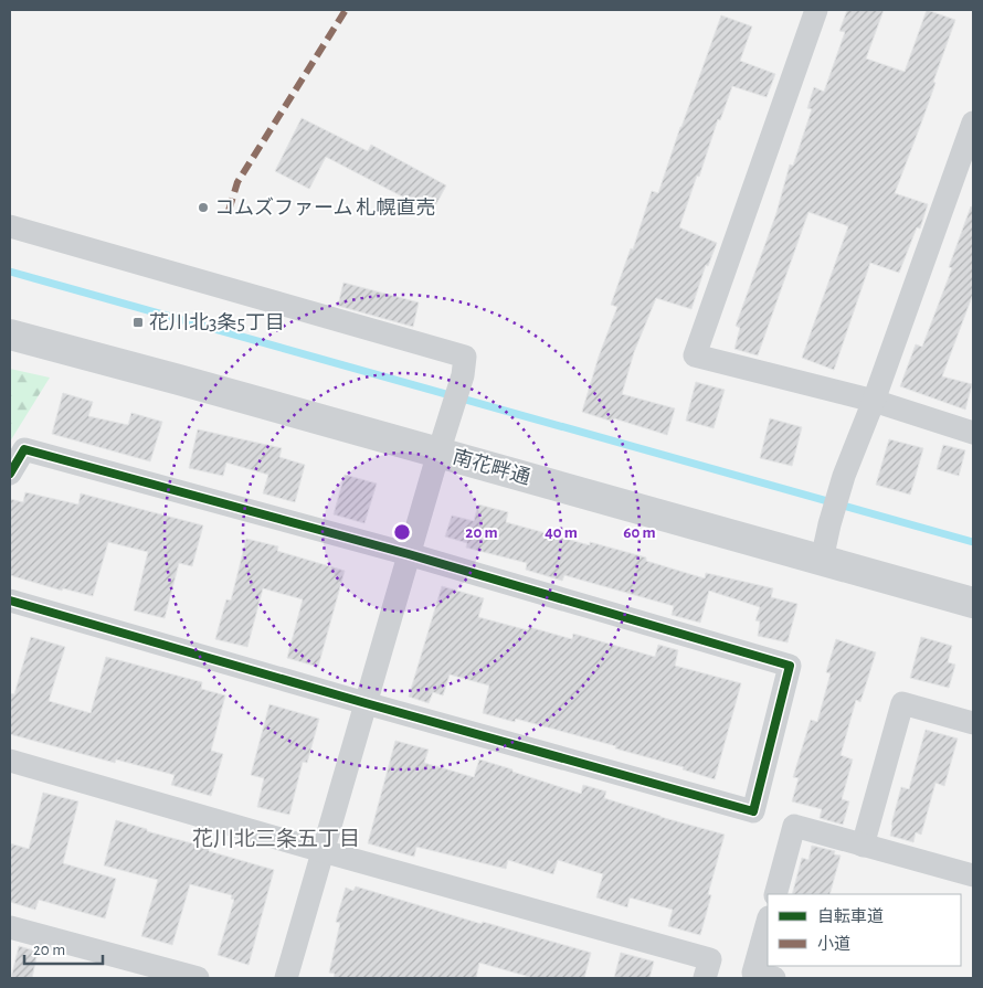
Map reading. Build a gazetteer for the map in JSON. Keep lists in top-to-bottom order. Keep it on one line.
{"streets":{"street":["南花畔通"]},"districts":["花川北三条五丁目"],"places":{"other":["コムズファーム 札幌直売"],"transit":["花川北3条5丁目"]},"legend":["自転車道","小道"],"scale_bar":"20 m","rings":["20 m","40 m","60 m"]}
